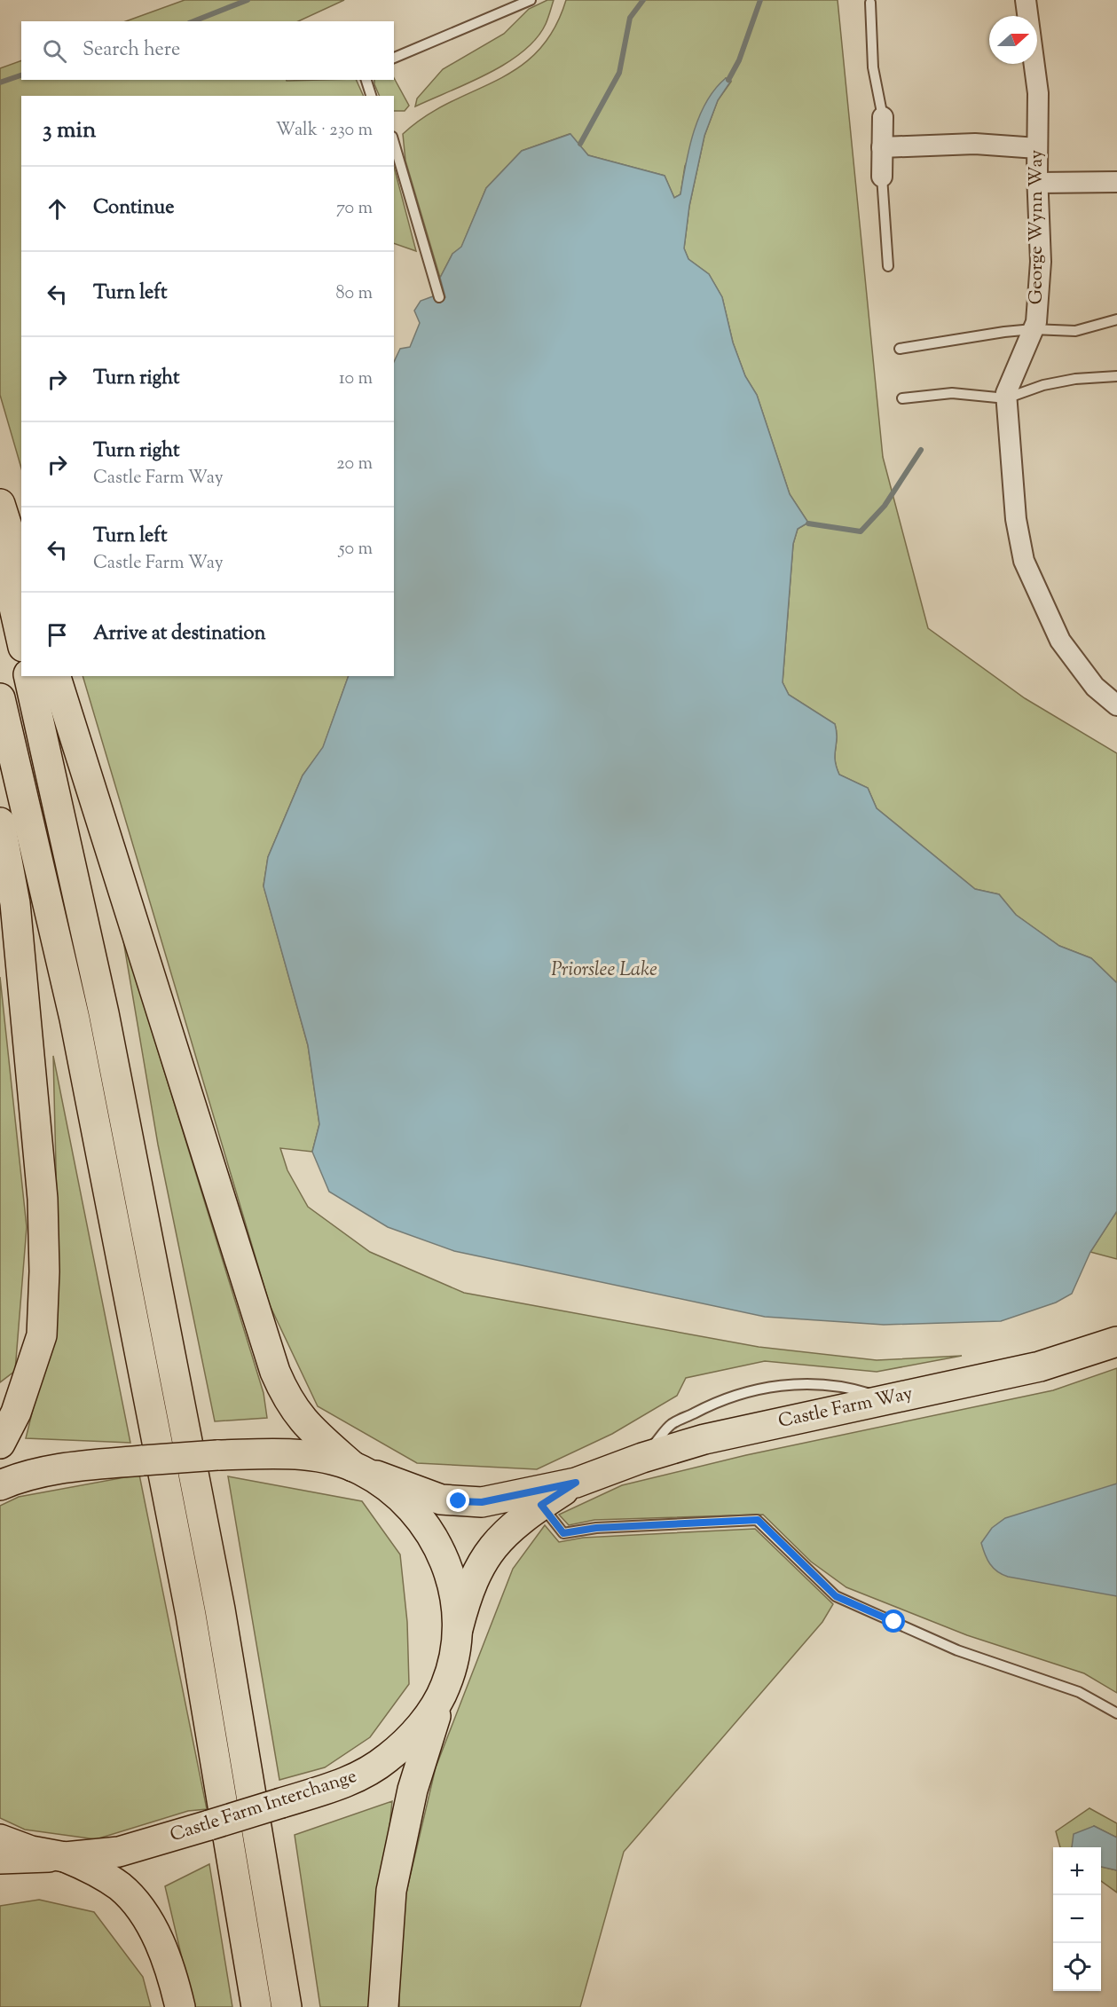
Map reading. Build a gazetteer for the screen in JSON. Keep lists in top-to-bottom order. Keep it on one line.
{"streets":{"main road":["Castle Farm Way","Castle Farm Interchange"],"street":["George Wynn Way"]},"crossings":[["Castle Farm Way","Castle Farm Interchange"]],"water":["Priorslee Lake"],"north":"right","page":{"search":"Search here","heading":["3 min","Walk · 230 m"],"list":[["Continue","70 m"],["Turn left","80 m"],["Turn right","10 m"],["Turn right","Castle Farm Way","20 m"],["Turn left","Castle Farm Way","50 m"],"Arrive at destination"],"map_buttons":["+","−"]}}
